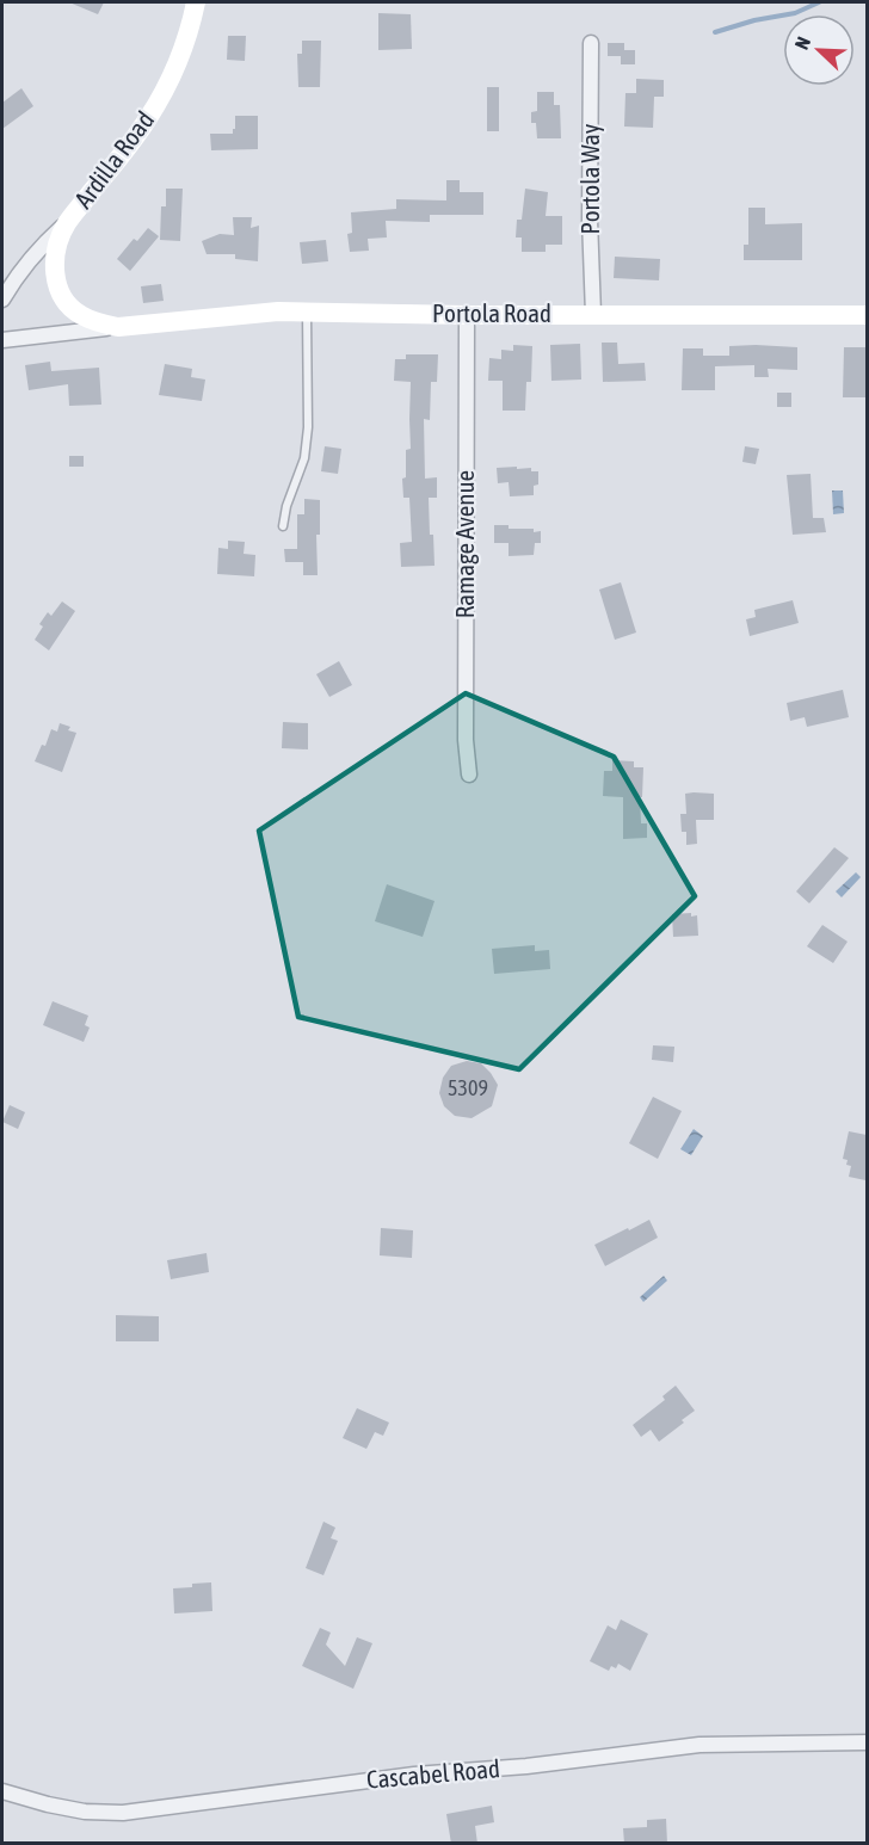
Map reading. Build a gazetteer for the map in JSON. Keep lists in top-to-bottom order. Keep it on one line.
{"streets":{"street":["Ardilla Road","Portola Way","Portola Road","Ramage Avenue","Cascabel Road"]},"crossings":[["Ardilla Road","Portola Road"],["Portola Way","Portola Road"],["Portola Road","Ramage Avenue"]],"house_numbers":["5309"],"north":"top left"}
